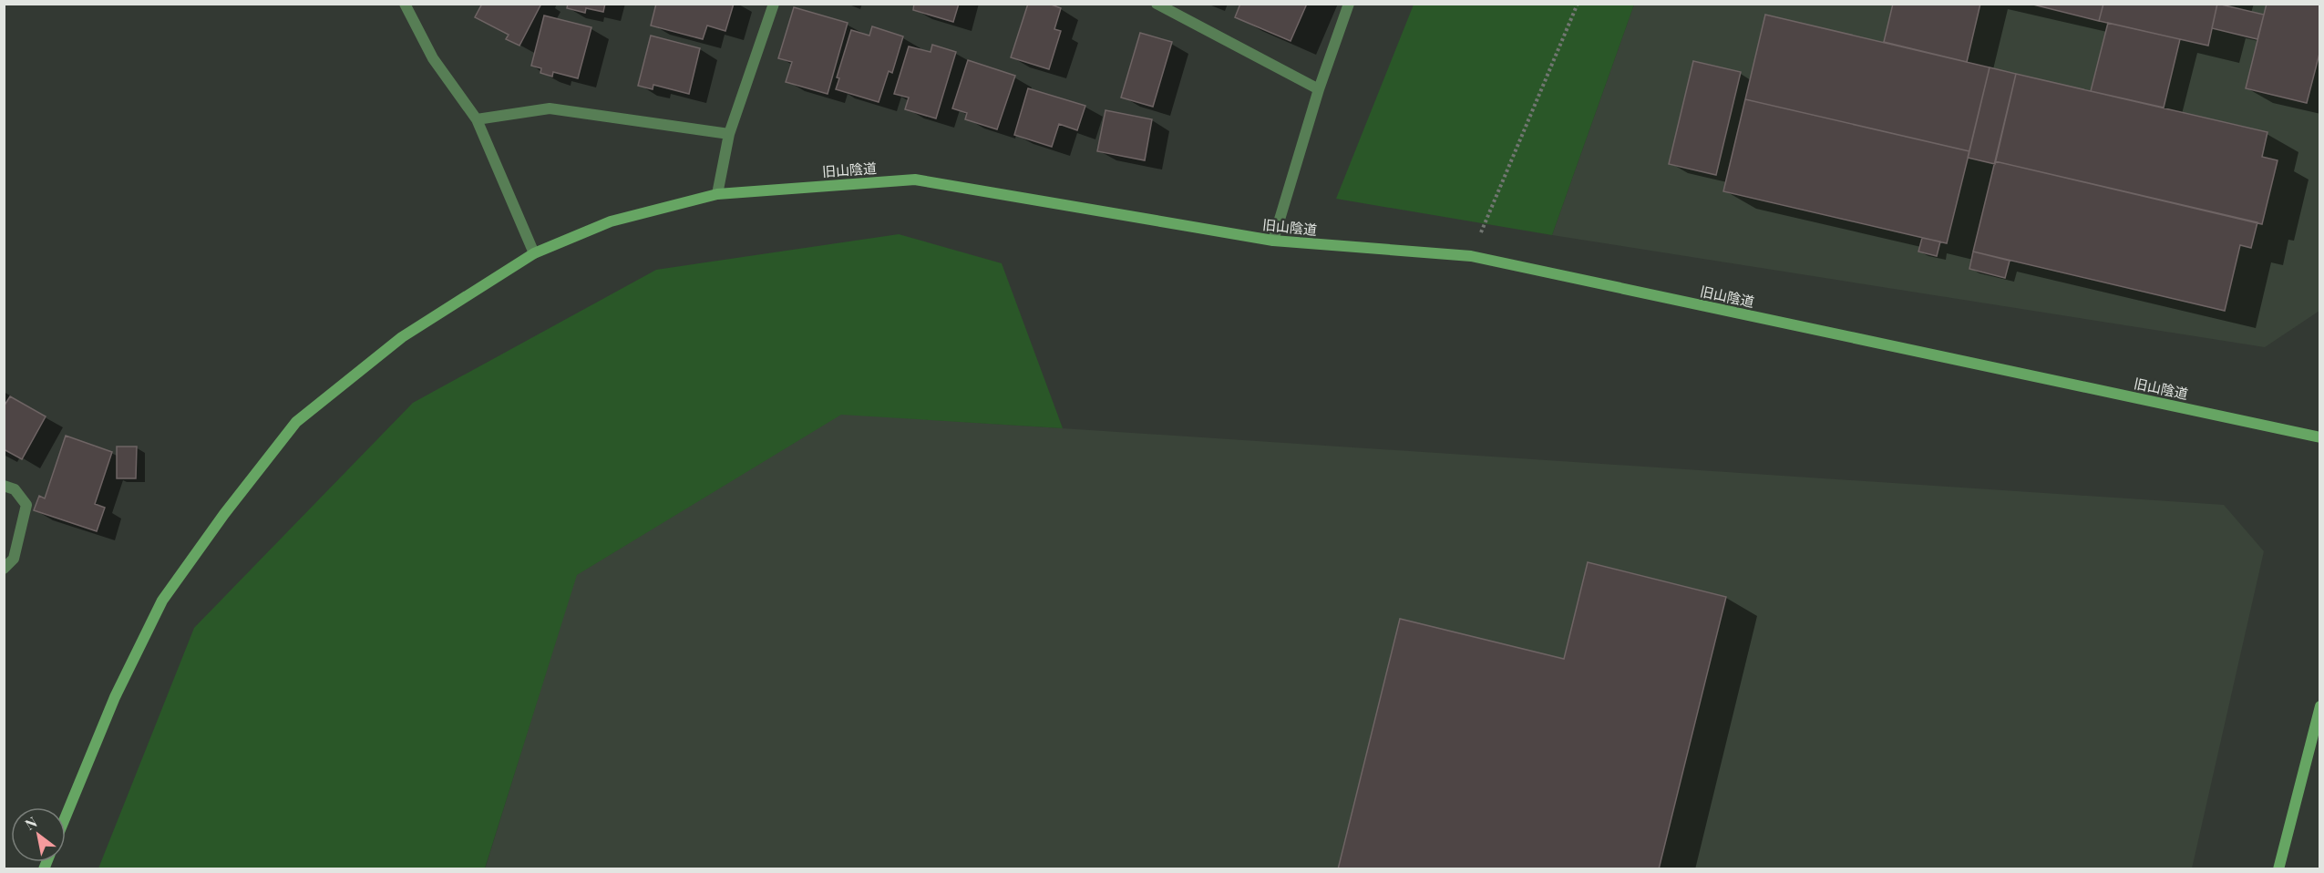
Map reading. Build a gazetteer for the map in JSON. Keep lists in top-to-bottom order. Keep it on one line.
{"streets":{"street":["旧山陰道"]},"north":"top left"}
